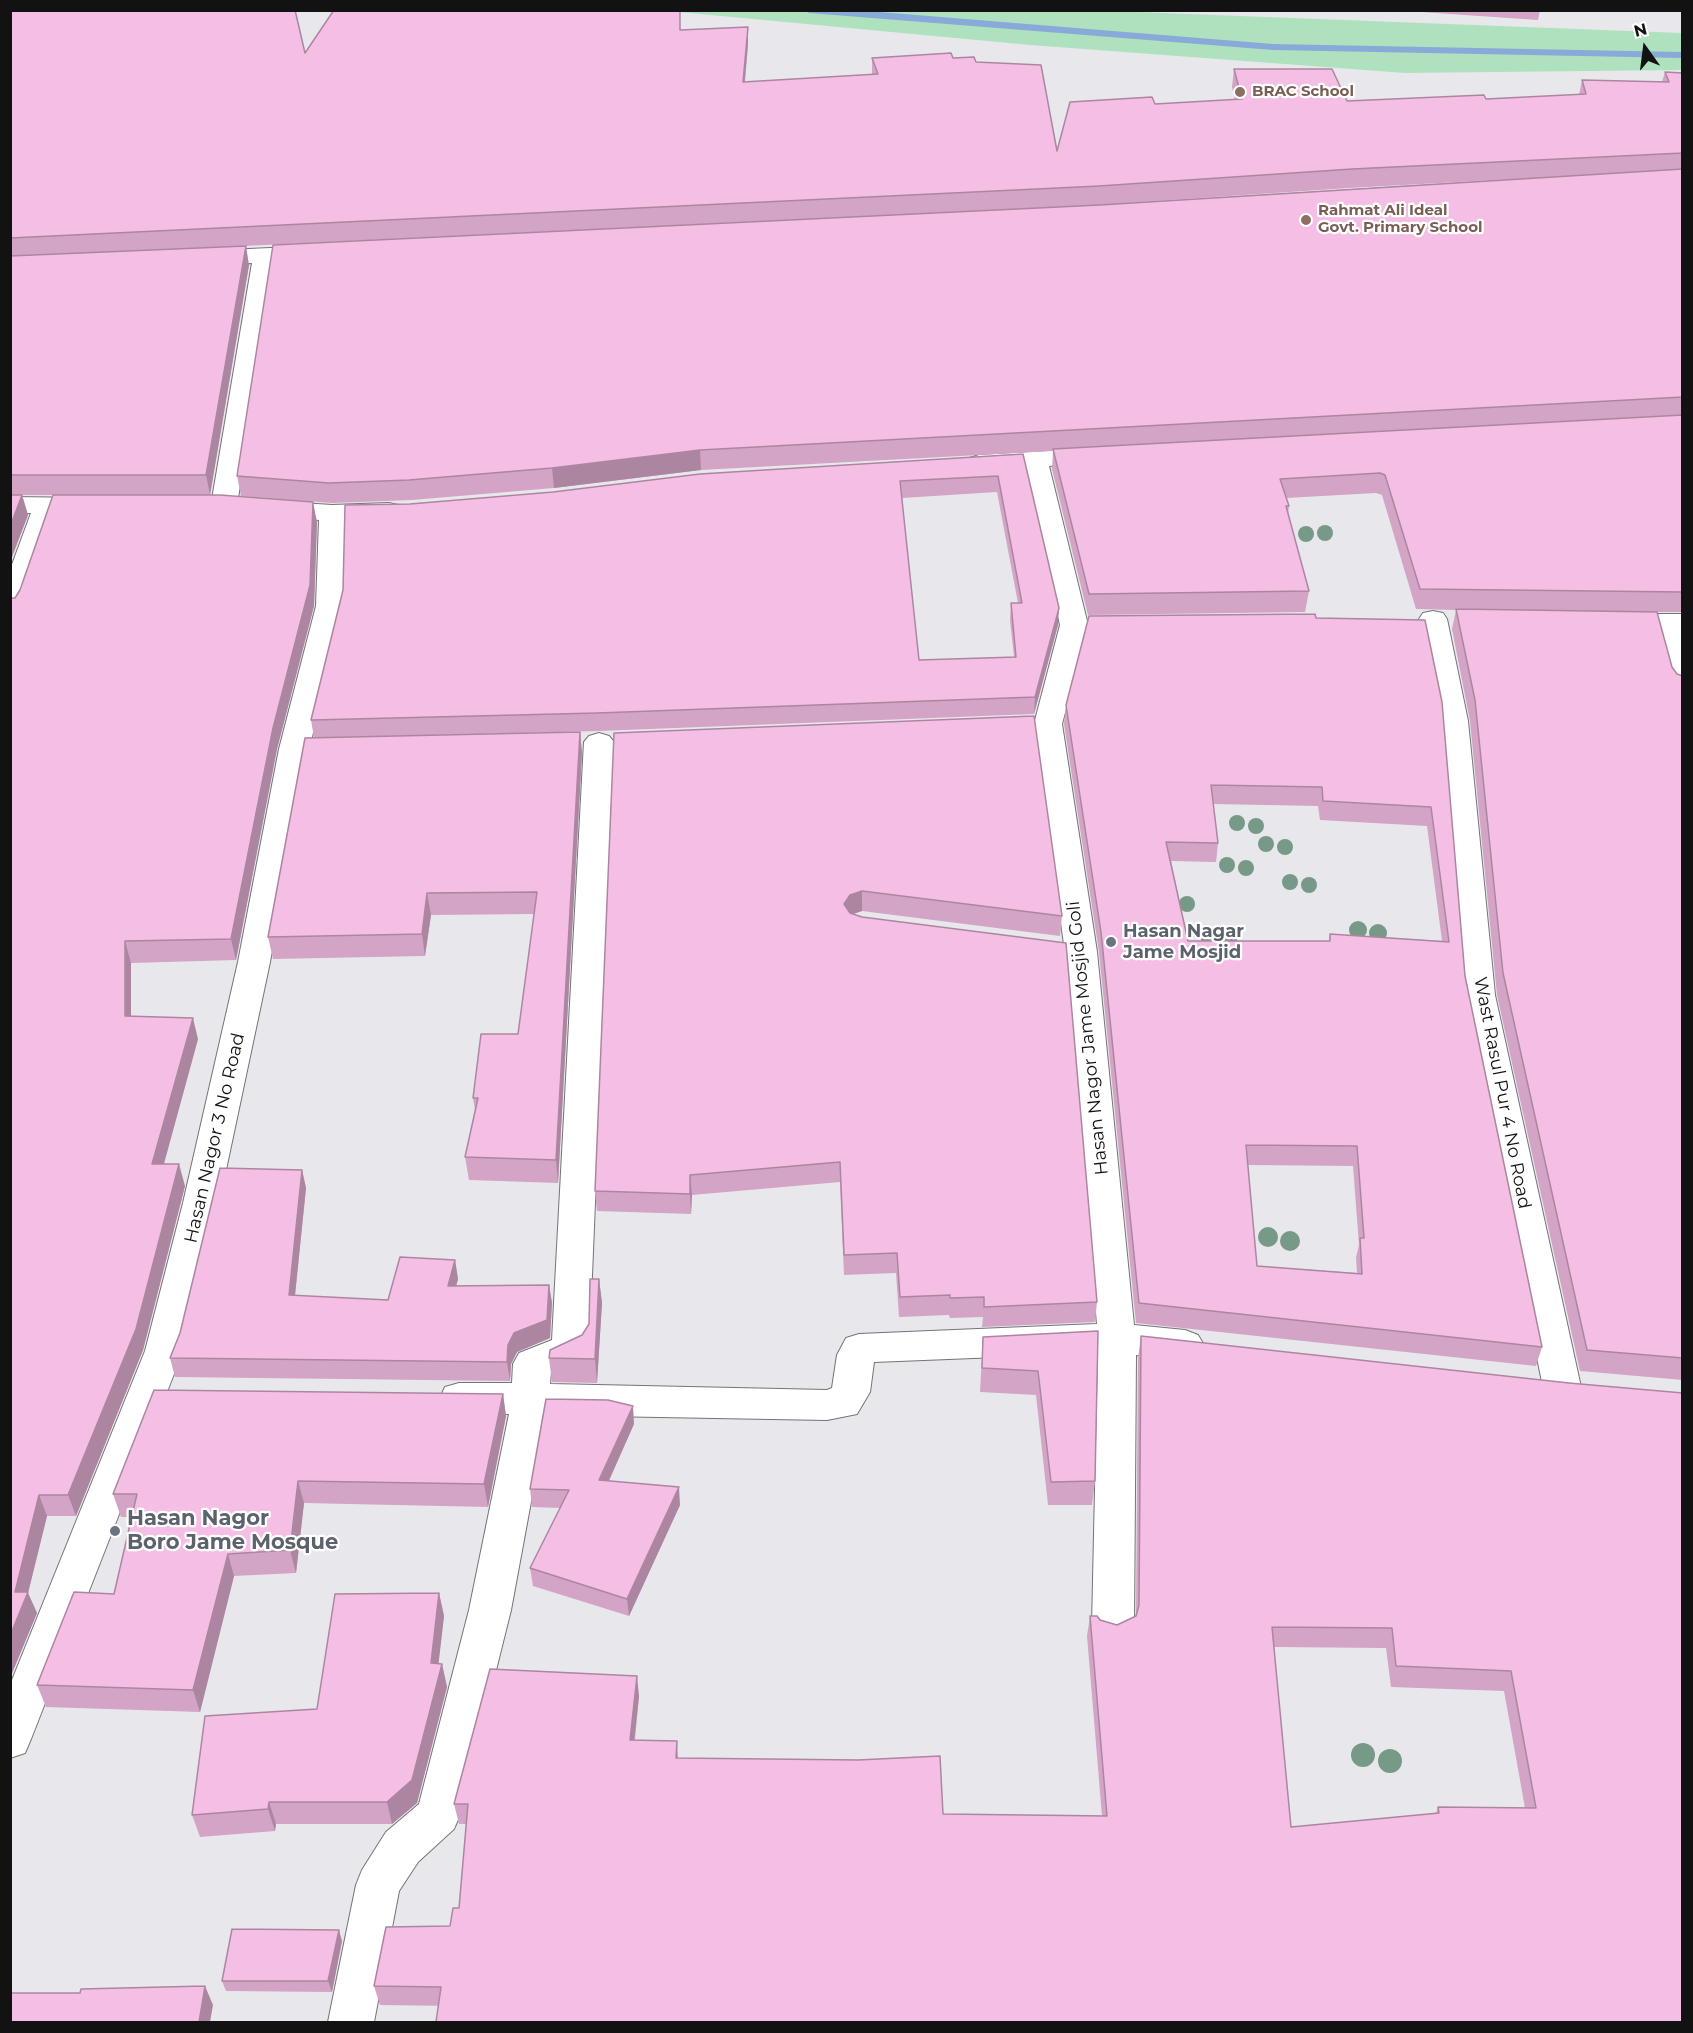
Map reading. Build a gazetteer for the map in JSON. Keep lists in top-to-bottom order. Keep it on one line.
{"streets":{"street":["Hasan Nagor Jame Mosjid Goli","Wast Rasul Pur 4 No Road","Hasan Nagor 3 No Road"]},"places":["BRAC School","Rahmat Ali Ideal Govt. Primary School","Hasan Nagar Jame Mosjid","Hasan Nagor Boro Jame Mosque"],"north":"top"}
